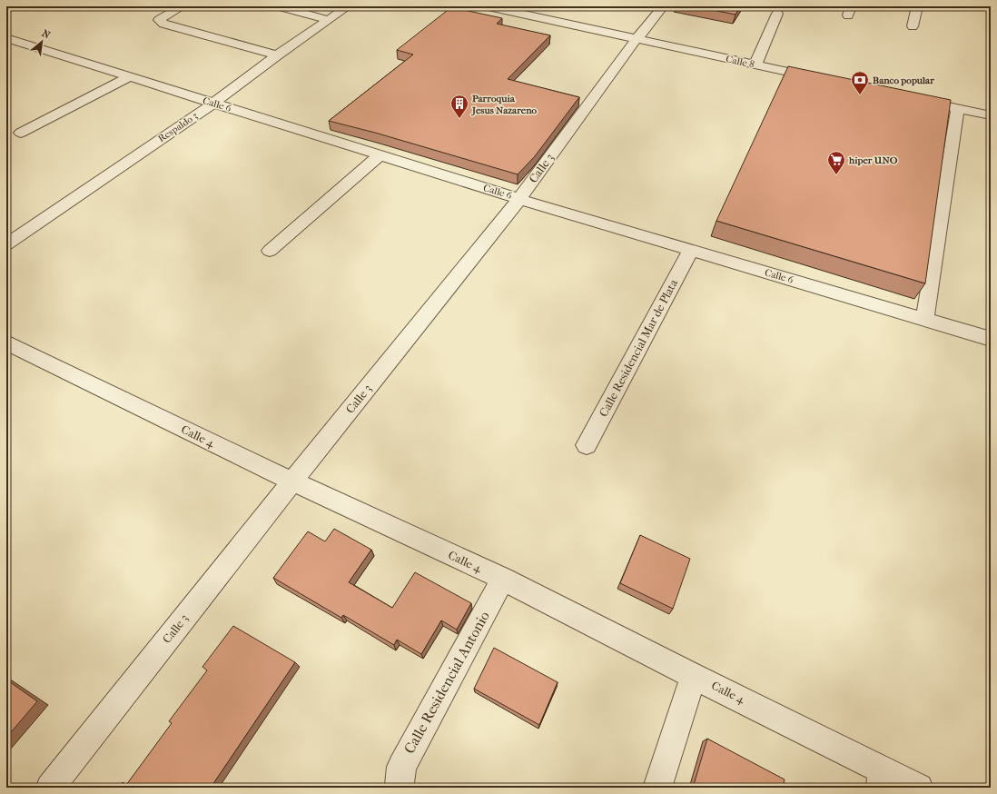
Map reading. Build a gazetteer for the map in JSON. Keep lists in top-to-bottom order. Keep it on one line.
{"streets":{"street":["Calle 8","Calle 6","Respaldo 3","Calle 3","Calle Residencial Mar de Plata","Calle 4","Calle Residencial Antonio"]},"crossings":[["Calle 8","Calle 3"],["Calle 6","Respaldo 3"],["Calle 6","Calle 3"],["Calle 6","Calle Residencial Mar de Plata"],["Calle 3","Calle 4"],["Calle 4","Calle Residencial Antonio"]],"places":{"bank":["Banco popular"],"building":["Parroquia Jesus Nazareno"],"supermarket":["hiper UNO"]},"north":"top right"}
